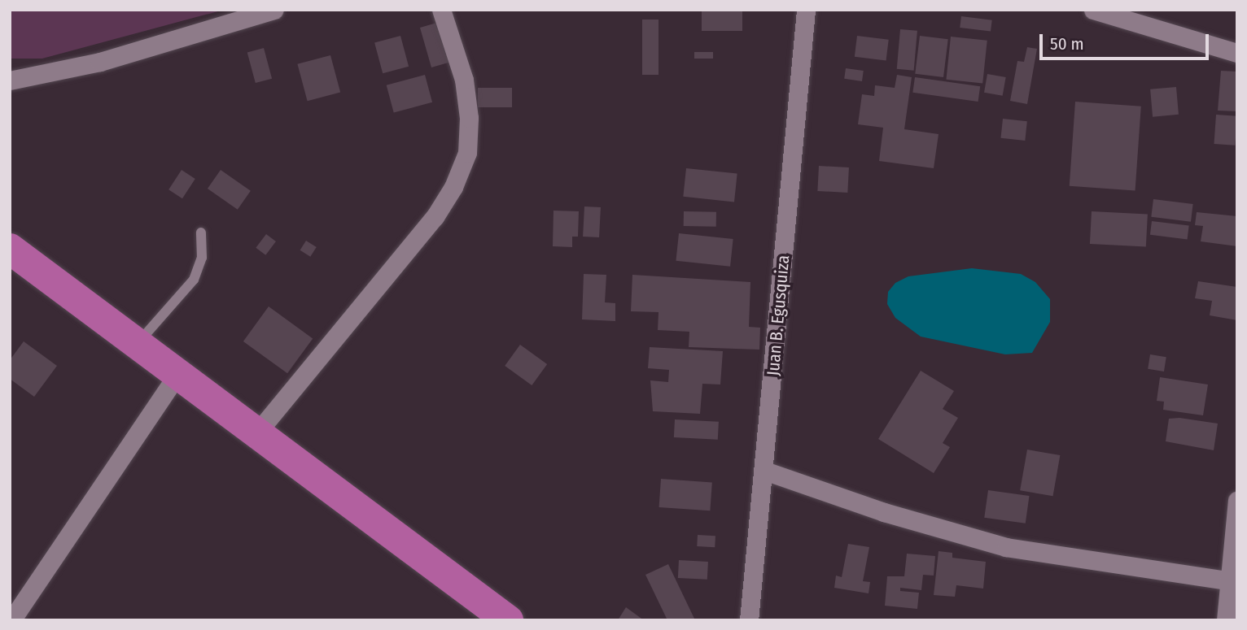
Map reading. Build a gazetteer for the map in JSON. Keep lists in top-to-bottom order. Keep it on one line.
{"streets":{"street":["Juan B. Egusquiza"]},"scale_bar":"50 m"}
